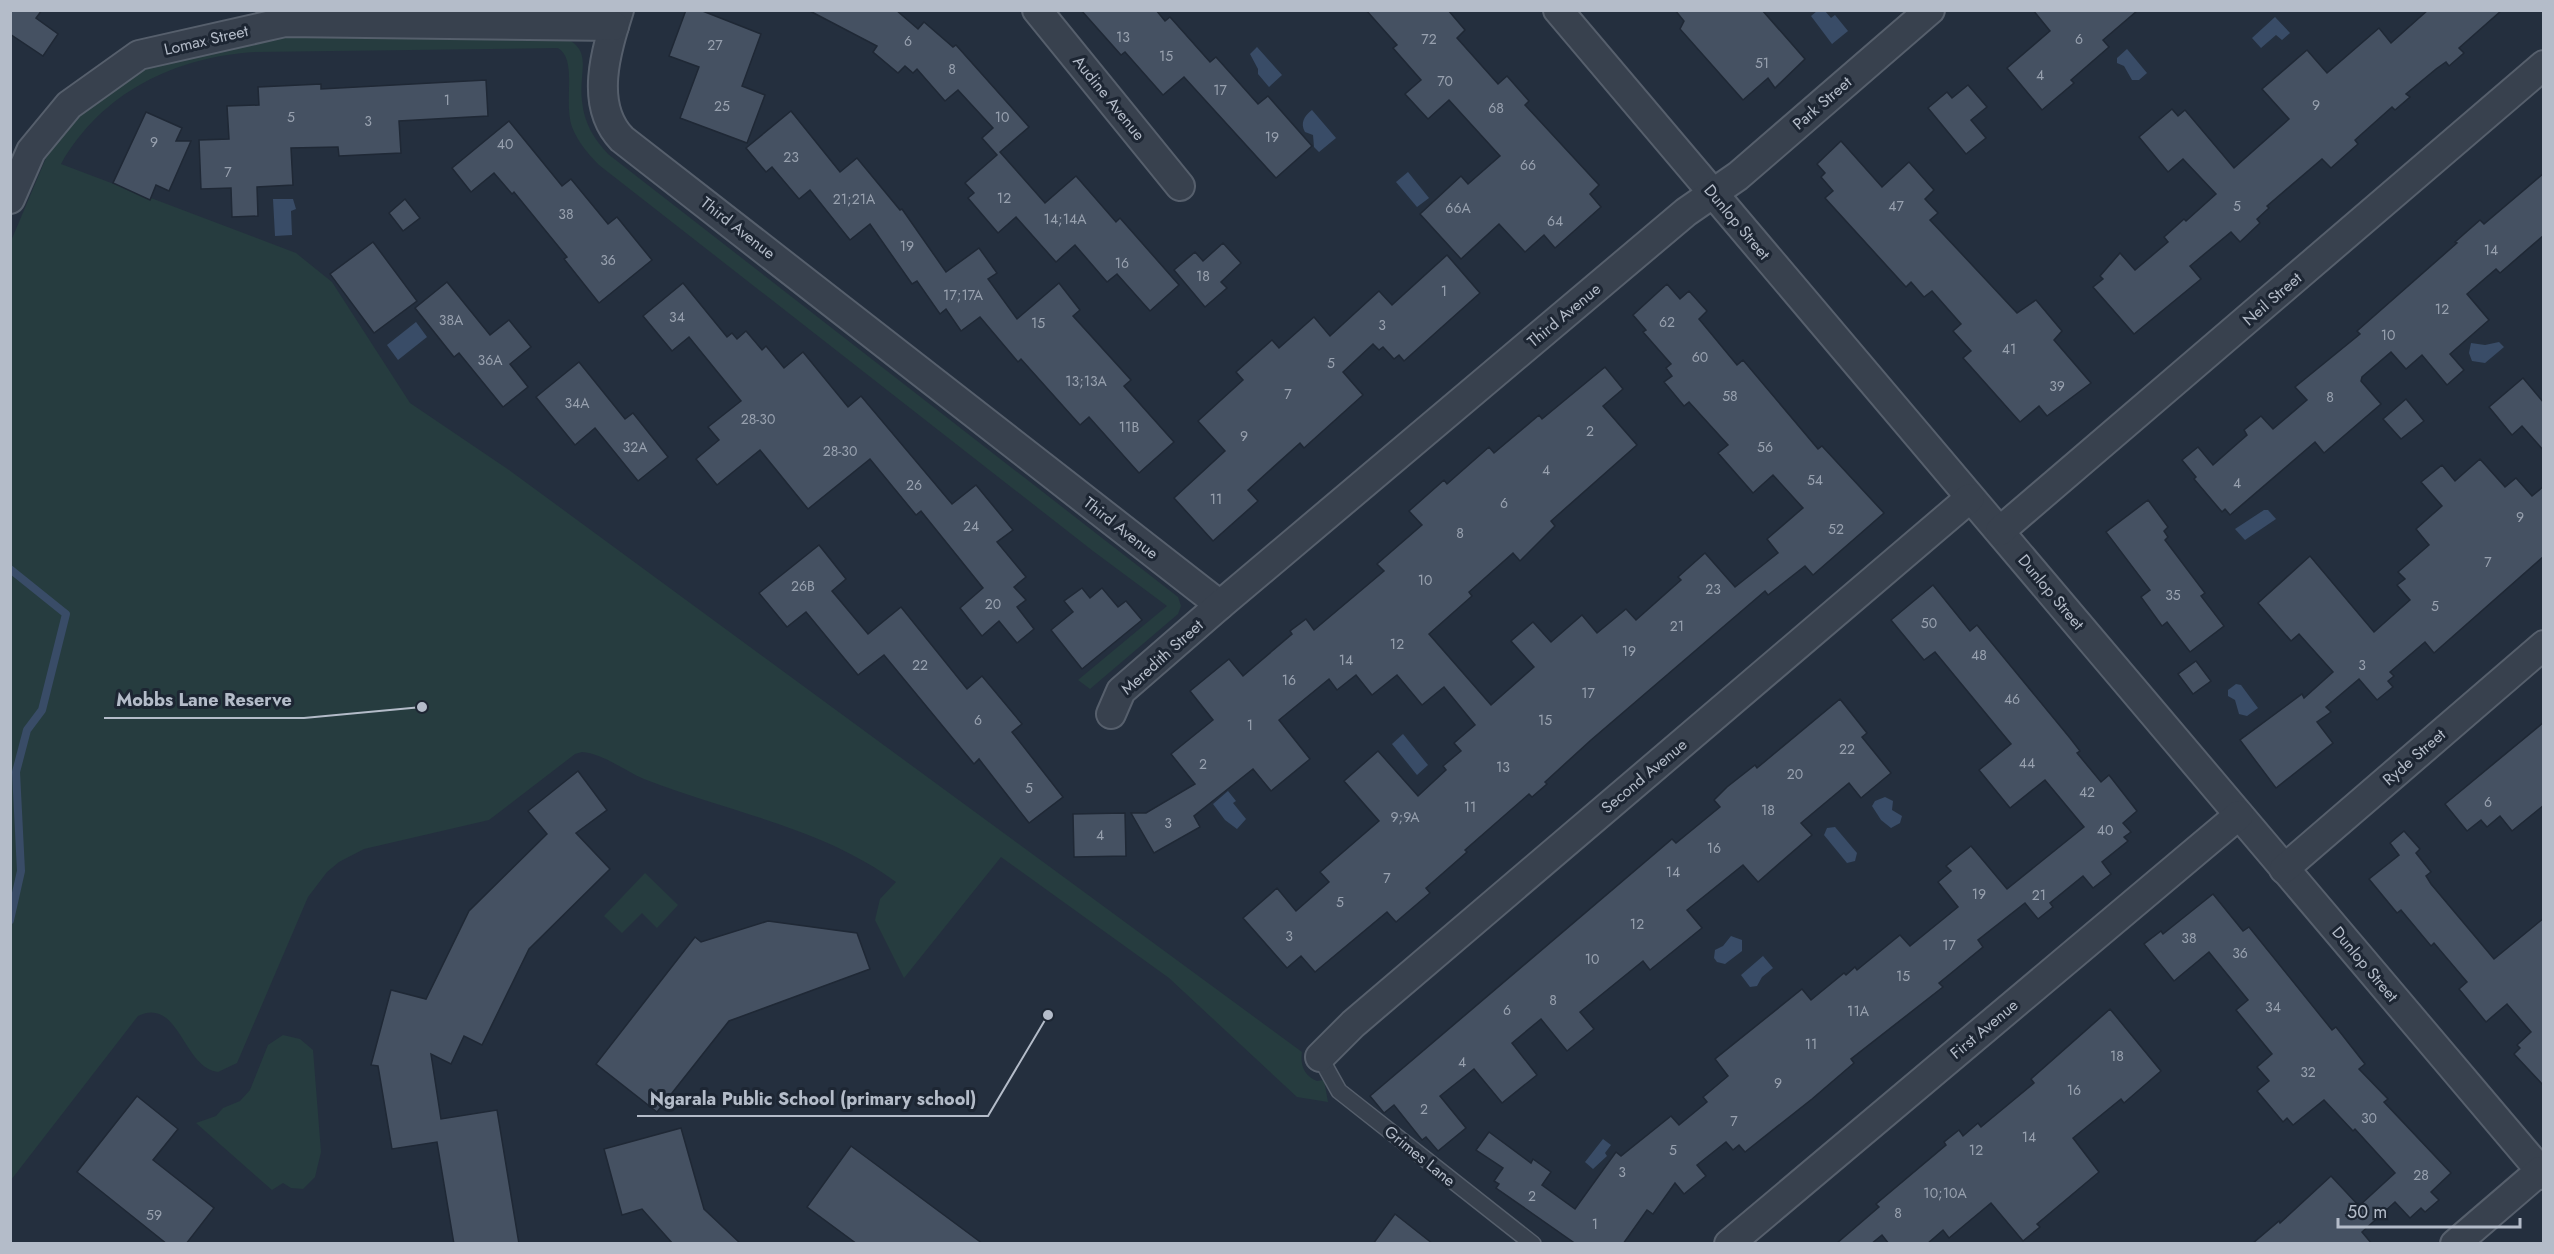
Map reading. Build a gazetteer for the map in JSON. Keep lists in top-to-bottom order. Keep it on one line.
{"streets":{"street":["Lomax Street","Audine Avenue","Park Street","Dunlop Street","Third Avenue","Neil Street","Meredith Street","Ryde Street","Second Avenue","First Avenue"],"lane":["Grimes Lane"]},"crossings":[["Lomax Street","Third Avenue"],["Park Street","Dunlop Street"],["Park Street","Third Avenue"],["Dunlop Street","Third Avenue"],["Dunlop Street","Neil Street"],["Dunlop Street","Ryde Street"],["Dunlop Street","Second Avenue"],["Dunlop Street","First Avenue"],["Third Avenue","Meredith Street"],["Second Avenue","Grimes Lane"]],"places":["Mobbs Lane Reserve","Ngarala Public School (primary school)"],"house_numbers":["13","72","6","6","27","15","51","8","4","70","17","1","9","25","68","5","10","3","19","9","40","23","66","7","12","21;21A","47","5","66A","38","14;14A","64","19","14","36","16","18","1","17;17A","12","34","38A","62","15","3","10","41","60","36A","5","13;13A","39","7","58","8","34A","28-30","11B","2","9","32A","56","28-30","4","54","4","26","11","6","9","24","52","8","7","10","26B","23","35","20","5","50","21","12","19","48","14","22","3","16","17","46","6","15","1","22","44","2","13","20","5","42","6","11","18","9;9A","3","40","4","16","14","7","19","21","5","12","3","38","17","36","10","15","8","34","6","11A","11","18","4","32","9","16","2","30","7","14","5","12","3","28","10;10A","2","8","59","1"],"scale_bar":"50 m"}
